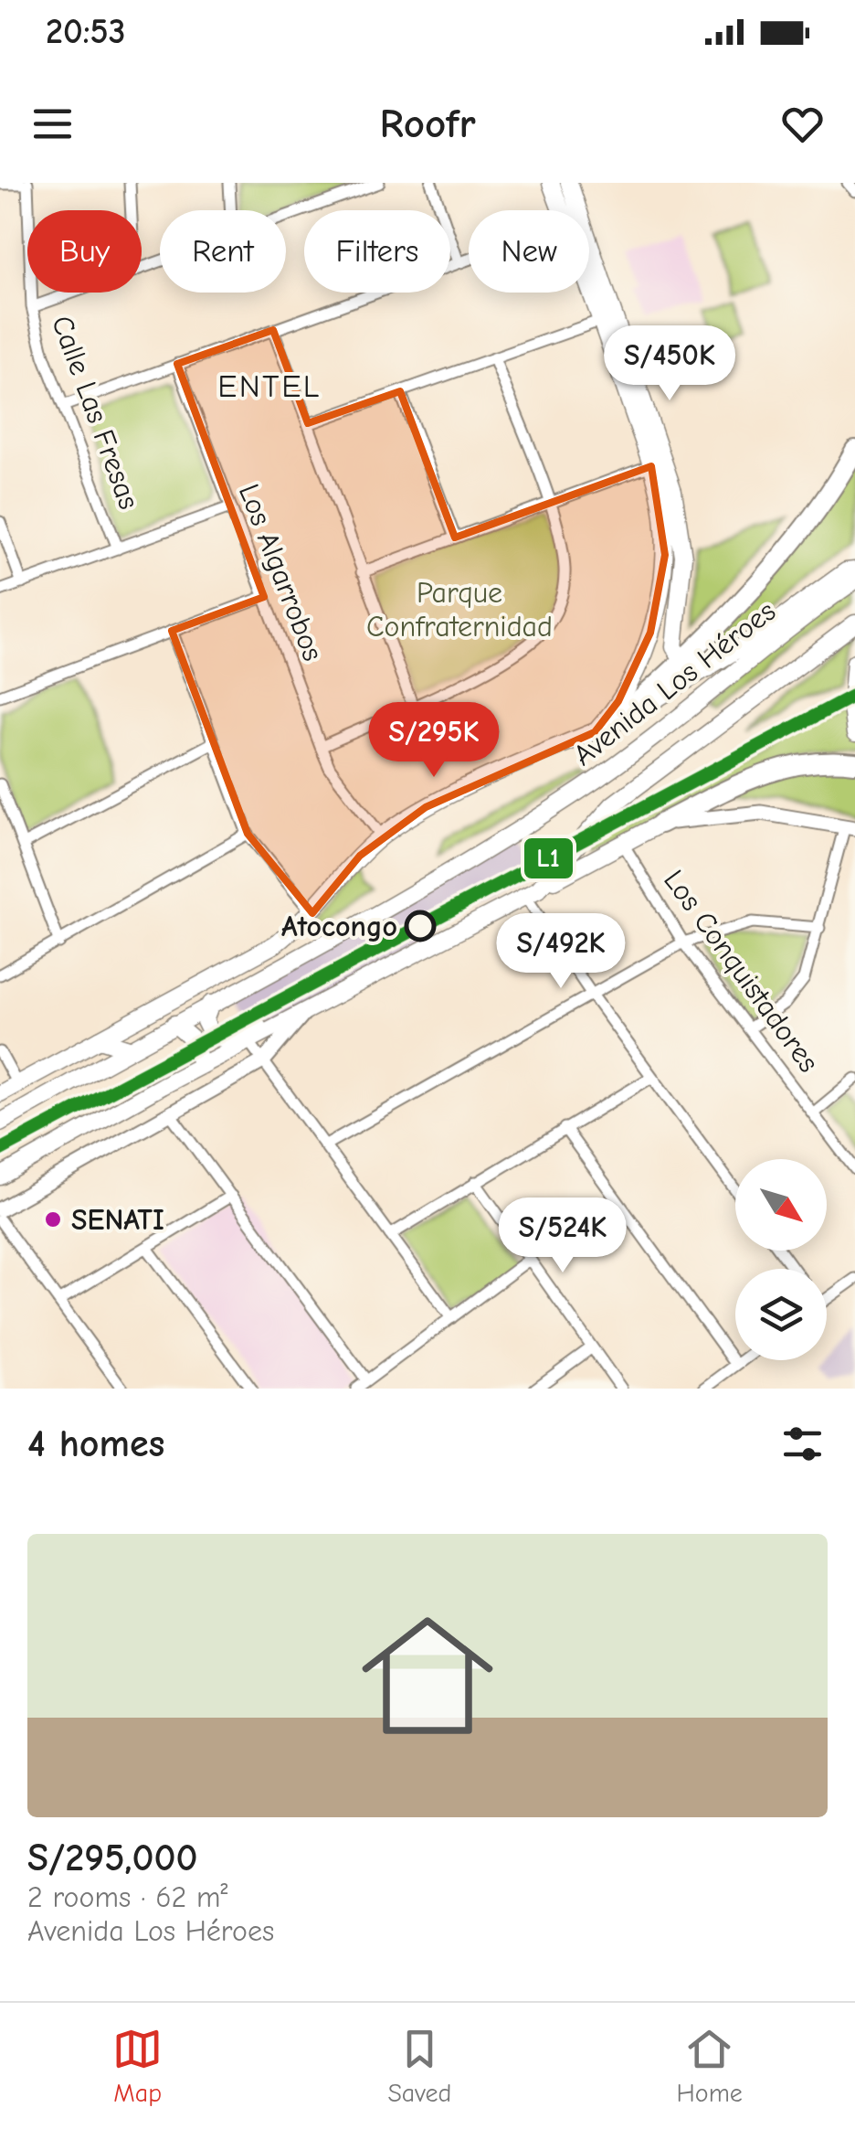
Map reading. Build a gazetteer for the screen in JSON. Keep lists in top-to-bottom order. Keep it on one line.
{"streets":{"main road":["Avenida Los Héroes"],"street":["Calle Las Fresas","Los Algarrobos","Los Conquistadores"]},"crossings":[["Los Algarrobos","Avenida Los Héroes"]],"districts":["ENTEL"],"parks":["Parque Confraternidad"],"places":["Atocongo","SENATI"],"lines":["transit line L1"],"north":"bottom right","page":{"status":"20:53","header":"Roofr","chip":["Buy","Rent","Filters","New"],"price":["S/450K","S/295K","S/492K","S/524K"],"heading":"4 homes","list":[{"name":"S/295,000","note":"2 rooms · 62 m² · Avenida Los Héroes"}],"tabs":["Map","Saved","Home"]}}
